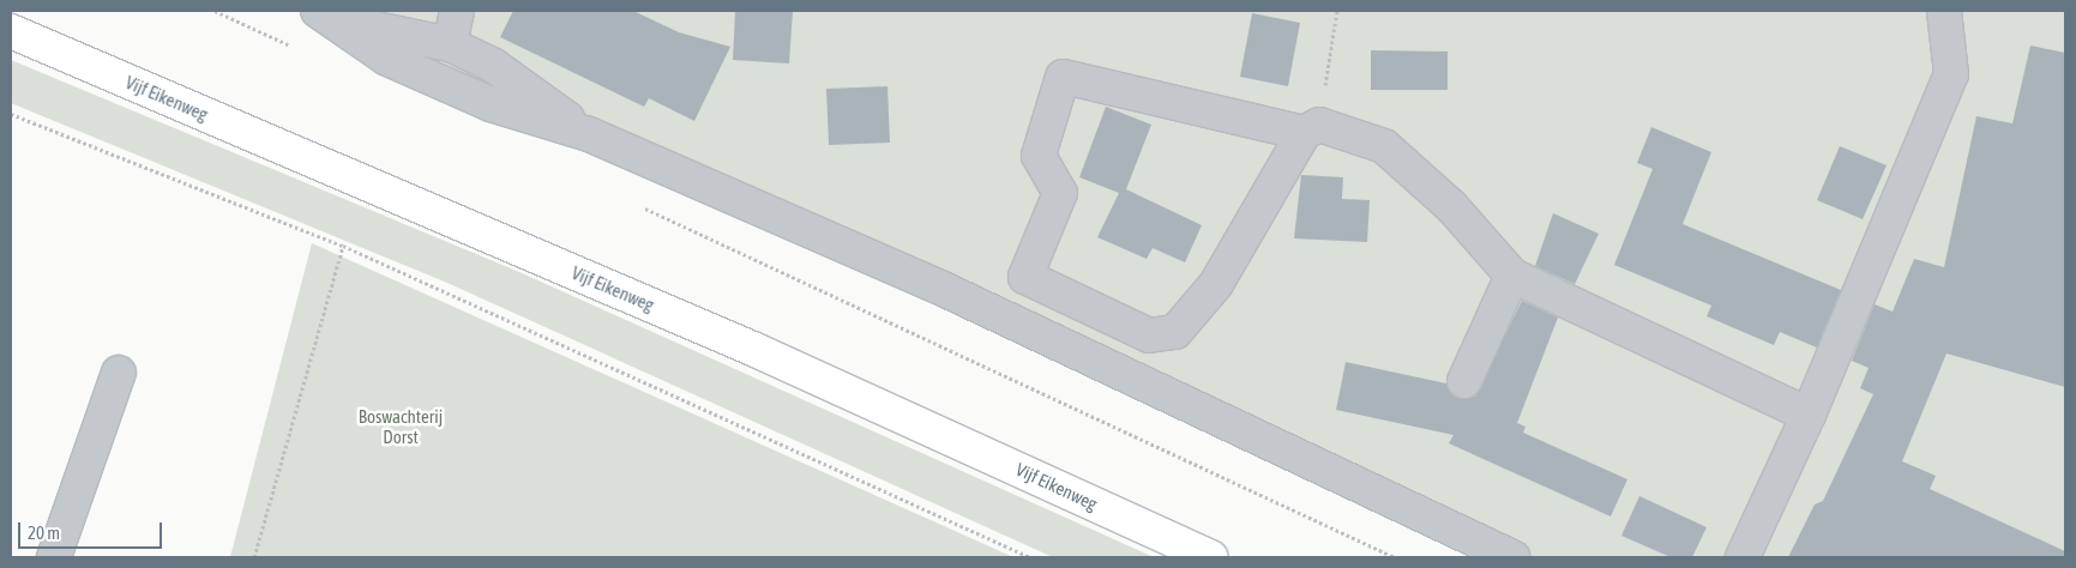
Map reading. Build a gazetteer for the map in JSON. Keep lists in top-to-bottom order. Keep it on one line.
{"streets":{"main road":["Vijf Eikenweg"]},"parks":["Boswachterij Dorst"],"scale_bar":"20 m"}
